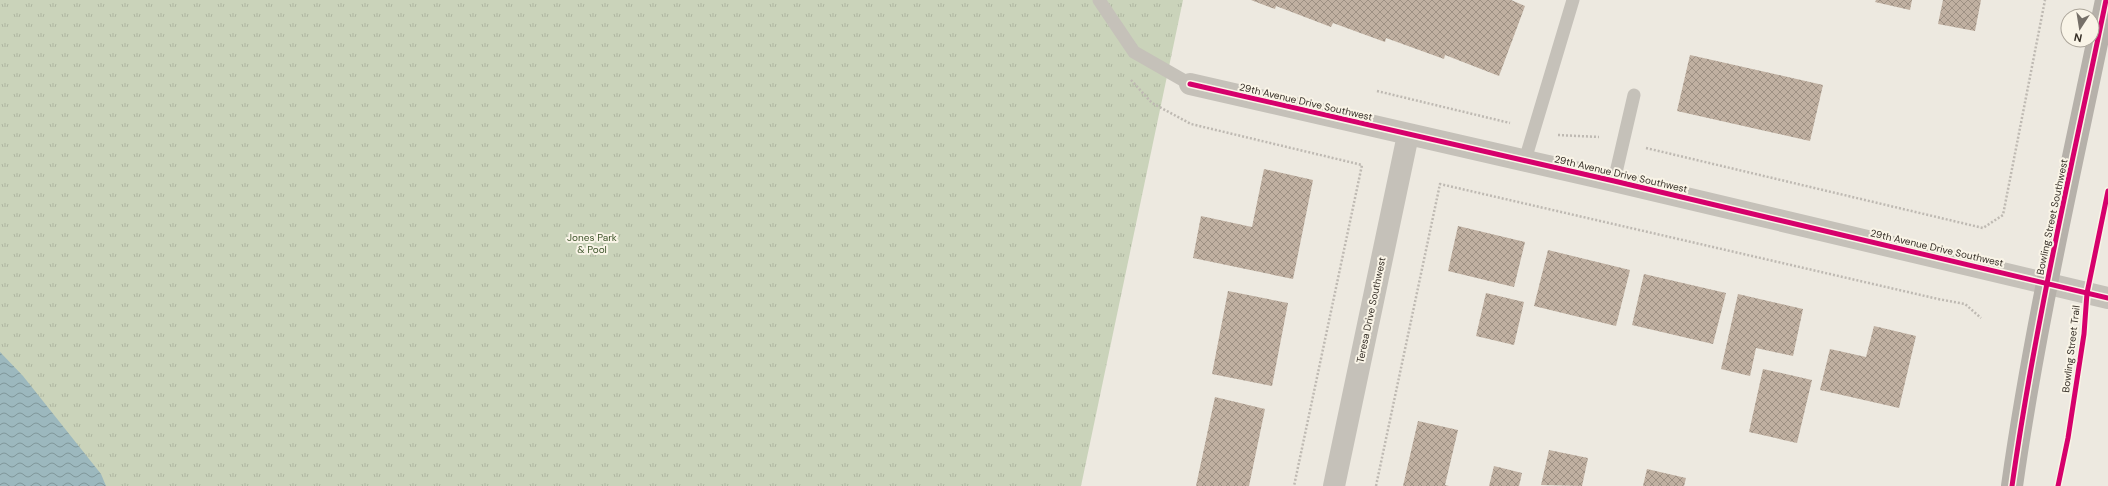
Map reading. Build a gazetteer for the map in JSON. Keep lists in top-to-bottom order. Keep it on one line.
{"streets":{"main road":["Bowling Street Southwest"],"street":["29th Avenue Drive Southwest","Teresa Drive Southwest"],"cycle path":["Bowling Street Trail"]},"crossings":[["29th Avenue Drive Southwest","Bowling Street Southwest"],["29th Avenue Drive Southwest","Teresa Drive Southwest"]],"parks":["Jones Park & Pool"],"north":"bottom"}
